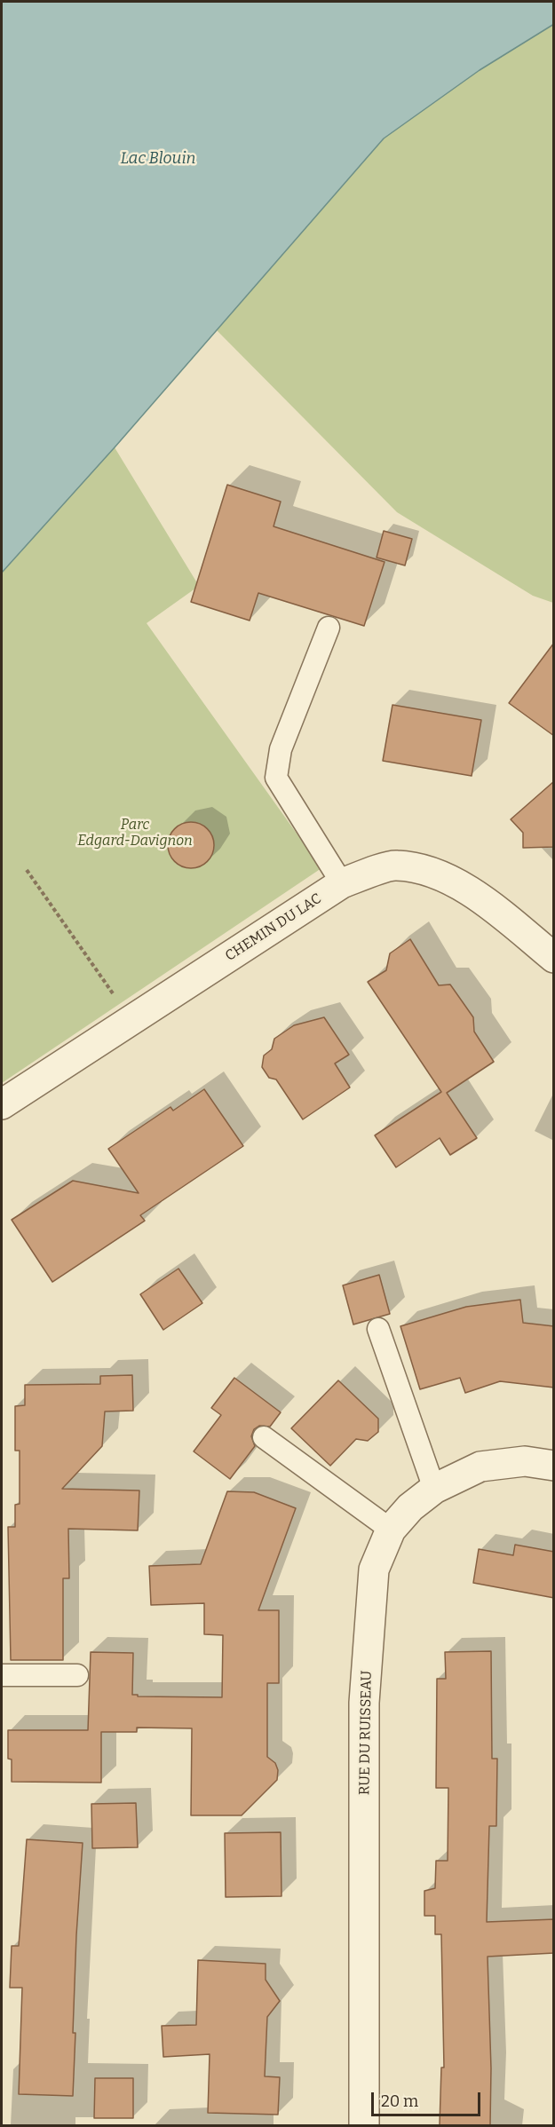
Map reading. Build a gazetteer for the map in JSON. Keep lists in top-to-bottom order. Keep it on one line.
{"streets":{"street":["CHEMIN DU LAC","RUE DU RUISSEAU"]},"water":["Lac Blouin"],"parks":["Parc Edgard-Davignon"],"scale_bar":"20 m"}
